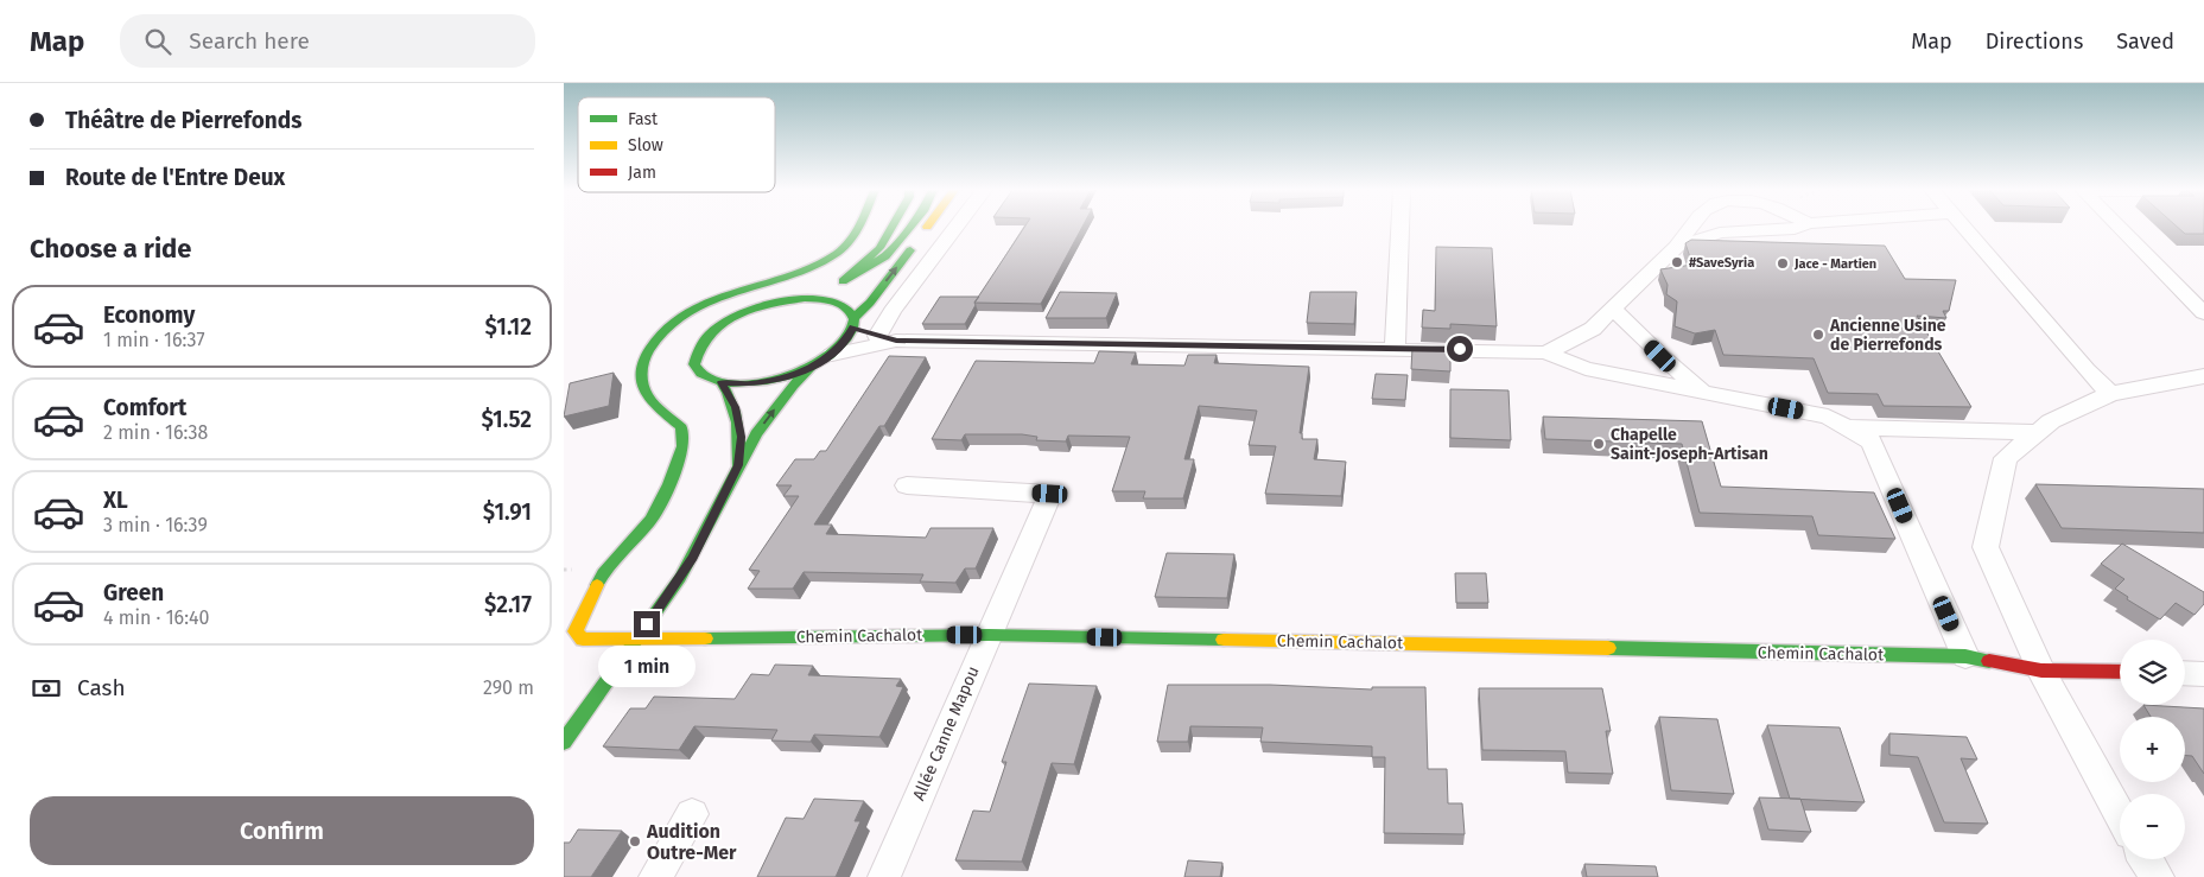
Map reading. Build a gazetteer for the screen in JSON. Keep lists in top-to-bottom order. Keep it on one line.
{"streets":{"main road":["Chemin Cachalot"],"street":["Allée Canne Mapou"]},"crossings":[["Chemin Cachalot","Allée Canne Mapou"]],"places":["#SaveSyria","Jace - Martien","Ancienne Usine de Pierrefonds","Chapelle Saint-Joseph-Artisan","Audition Outre-Mer"],"legend":["Fast","Slow","Jam"],"page":{"header":"Map","search":"Search here","nav":["Map","Directions","Saved"],"banner":["Théâtre de Pierrefonds","Route de l'Entre Deux"],"heading":"Choose a ride","list":[{"name":"Economy","note":"1 min · 16:37","value":"$1.12"},{"name":"Comfort","note":"2 min · 16:38","value":"$1.52"},{"name":"XL","note":"3 min · 16:39","value":"$1.91"},{"name":"Green","note":"4 min · 16:40","value":"$2.17"}],"map_buttons":["+","−"],"bubble":"1 min","pay":["Cash","290 m"],"buttons":"Confirm"}}
